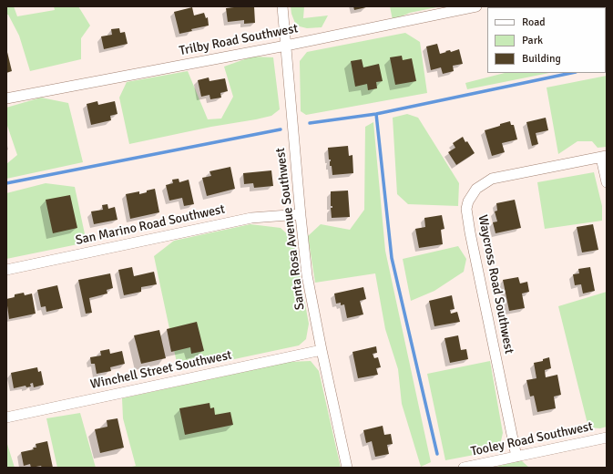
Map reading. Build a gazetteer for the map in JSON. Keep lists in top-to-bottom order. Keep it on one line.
{"streets":{"street":["Trilby Road Southwest","San Marino Road Southwest","Santa Rosa Avenue Southwest","Waycross Road Southwest","Winchell Street Southwest","Tooley Road Southwest"]},"crossings":[["Trilby Road Southwest","Santa Rosa Avenue Southwest"],["San Marino Road Southwest","Santa Rosa Avenue Southwest"],["Santa Rosa Avenue Southwest","Winchell Street Southwest"],["Waycross Road Southwest","Tooley Road Southwest"]],"legend":["Road","Park","Building"]}
